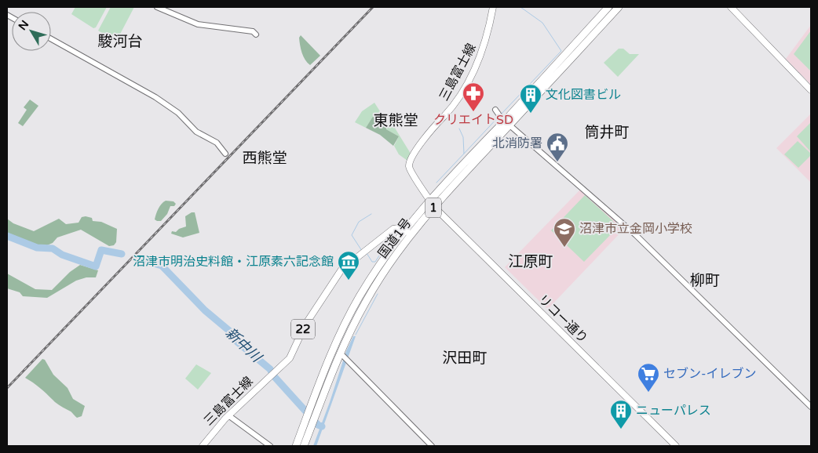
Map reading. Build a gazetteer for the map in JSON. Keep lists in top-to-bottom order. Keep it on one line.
{"streets":{"highway":["1","国道1号"],"main road":["三島富士線","リコー通り","22"]},"crossings":[["三島富士線","国道1号"],["三島富士線","リコー通り"],["国道1号","リコー通り"]],"districts":["駿河台","東熊堂","筒井町","西熊堂","江原町","柳町","沢田町"],"water":["新中川"],"places":{"pharmacy":["クリエイトSD"],"building":["文化図書ビル","ニューパレス"],"public building":["北消防署"],"school or university":["沼津市立金岡小学校"],"museum":["沼津市明治史料館・江原素六記念館"],"supermarket":["セブン-イレブン"]},"north":"top left"}
